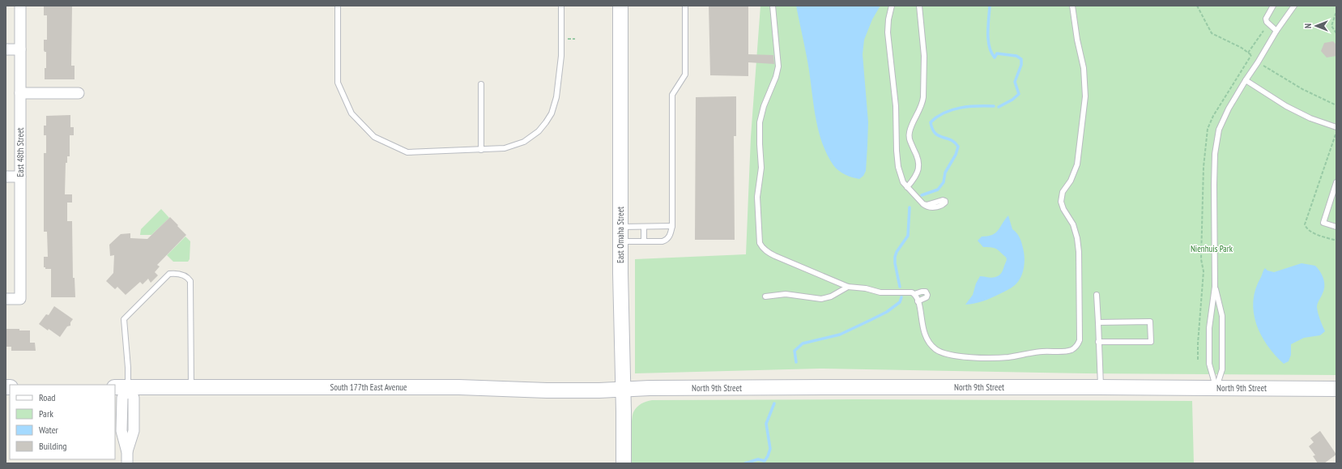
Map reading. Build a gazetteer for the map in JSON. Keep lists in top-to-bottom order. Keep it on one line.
{"streets":{"street":["East 48th Street","East Omaha Street","South 177th East Avenue","North 9th Street"]},"crossings":[["East Omaha Street","South 177th East Avenue"],["East Omaha Street","North 9th Street"],["South 177th East Avenue","North 9th Street"]],"parks":["Nienhuis Park"],"legend":["Road","Park","Water","Building"],"north":"left"}
